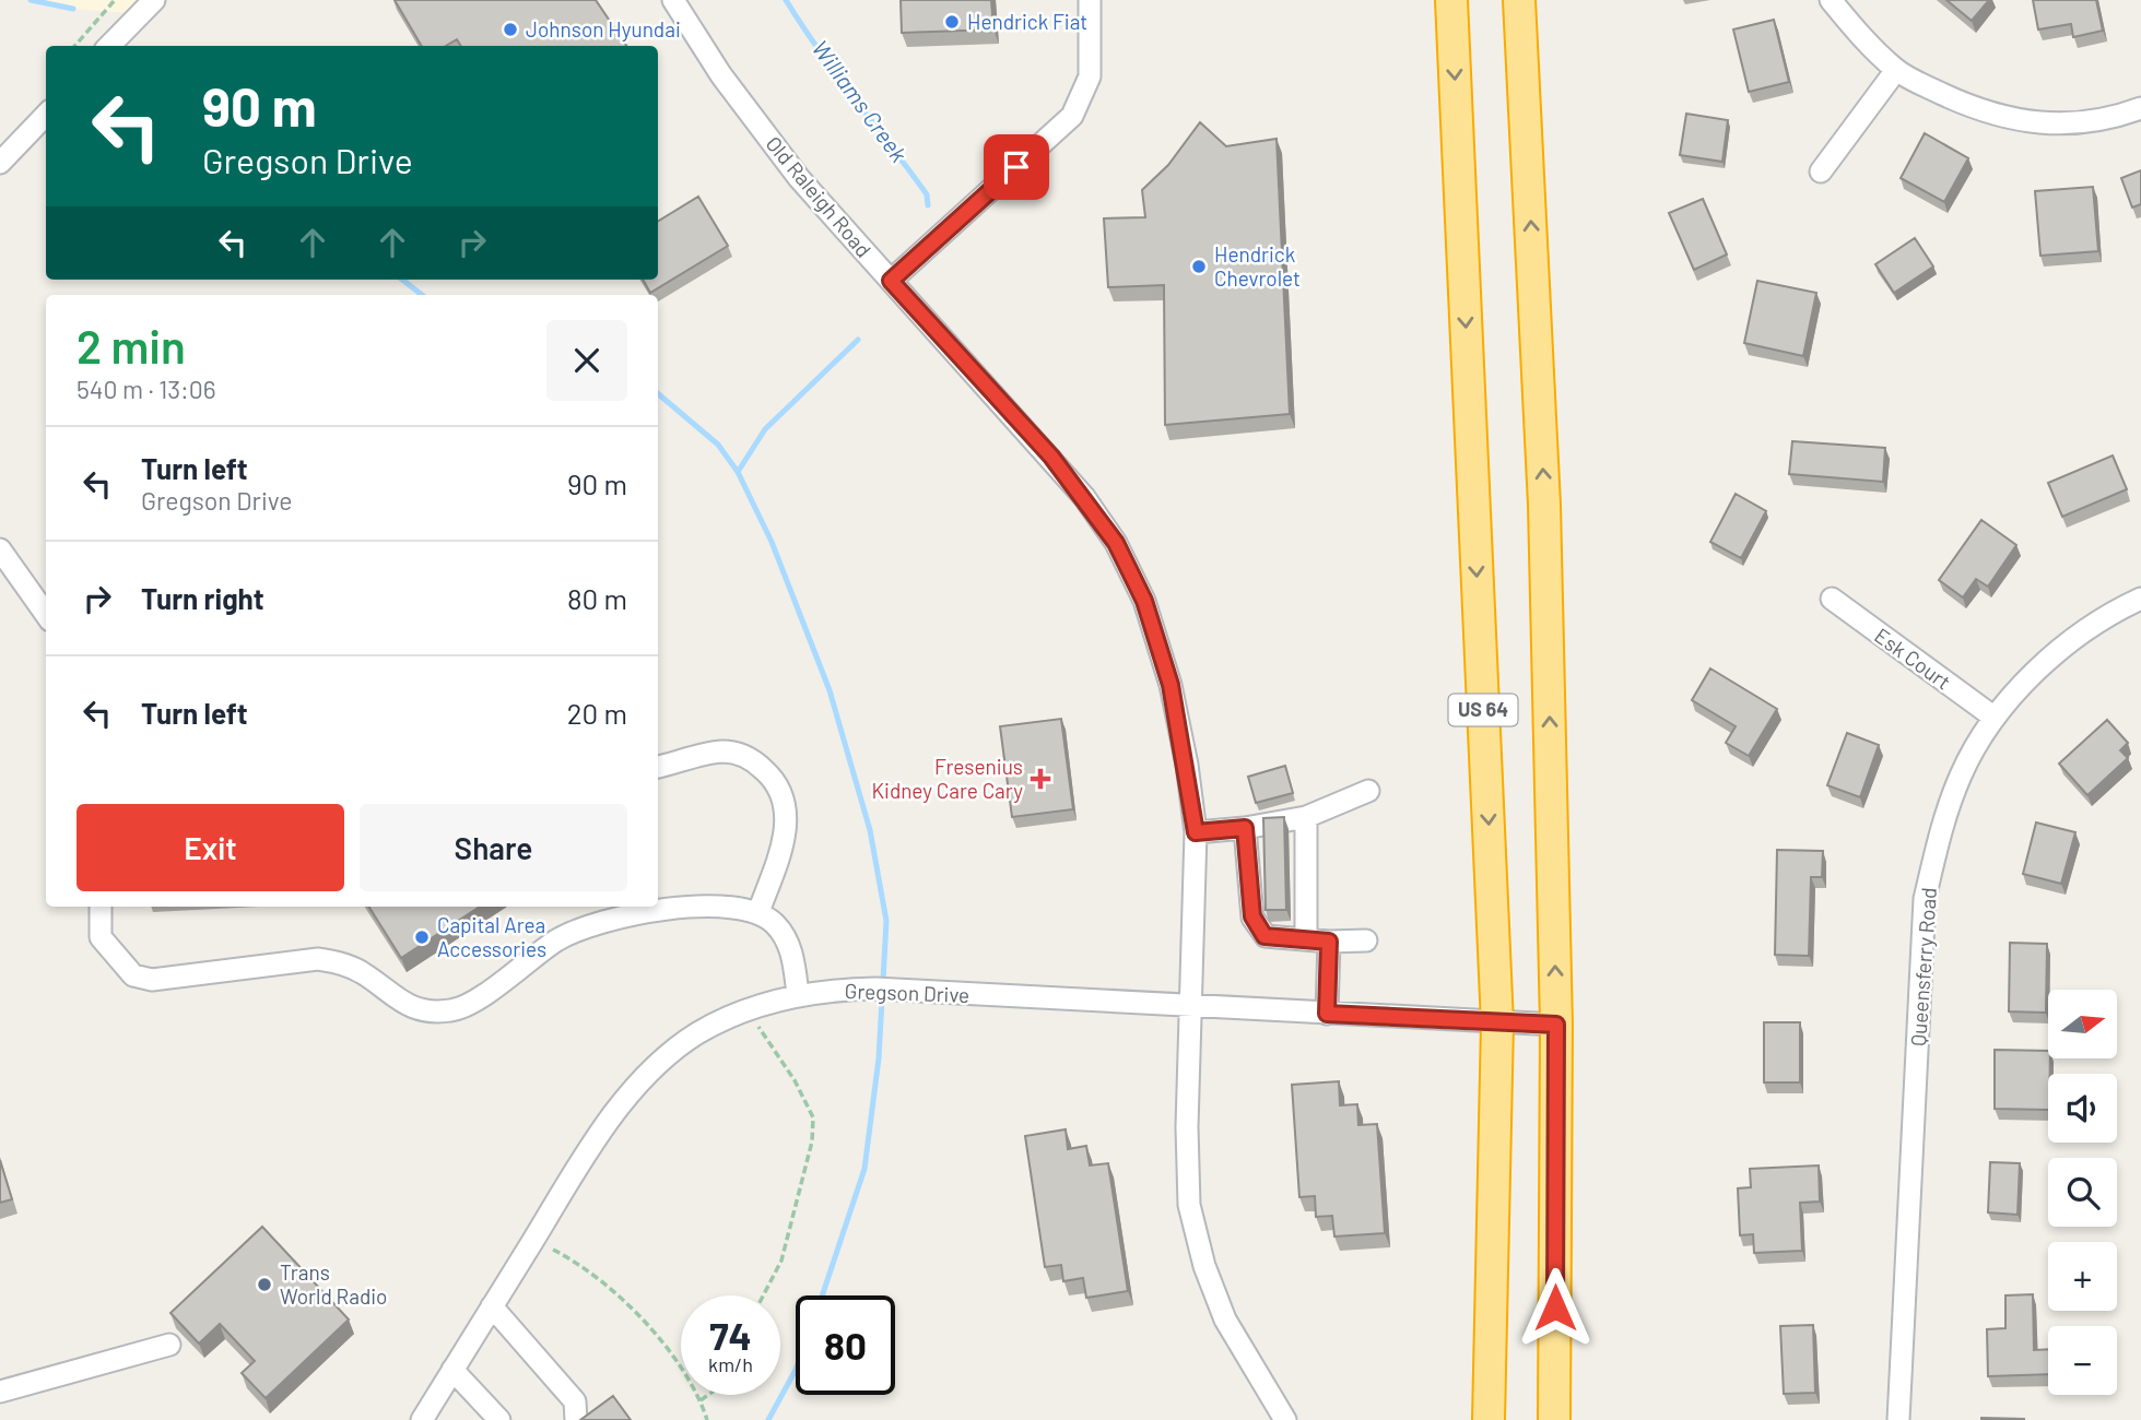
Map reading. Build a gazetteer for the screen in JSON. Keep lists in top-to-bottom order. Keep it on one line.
{"streets":{"highway":["US 64"],"street":["Old Raleigh Road","Esk Court","Queensferry Road","Gregson Drive"]},"crossings":[["Old Raleigh Road","Gregson Drive"],["Esk Court","Queensferry Road"],["US 64","Gregson Drive"]],"water":["Williams Creek"],"places":{"other":["Hendrick Fiat","Johnson Hyundai","Hendrick Chevrolet","Capital Area Accessories","Trans World Radio"],"health":["Fresenius Kidney Care Cary"]},"north":"right","page":{"turn":["90 m","Gregson Drive"],"heading":["2 min","540 m · 13:06"],"list":[{"name":"Turn left","note":"Gregson Drive","value":"90 m"},{"name":"Turn right","value":"80 m"},{"name":"Turn left","value":"20 m"}],"buttons":["Exit","Share"],"map_buttons":["+","−"],"speed":"74 km/h","limit":"80"}}
